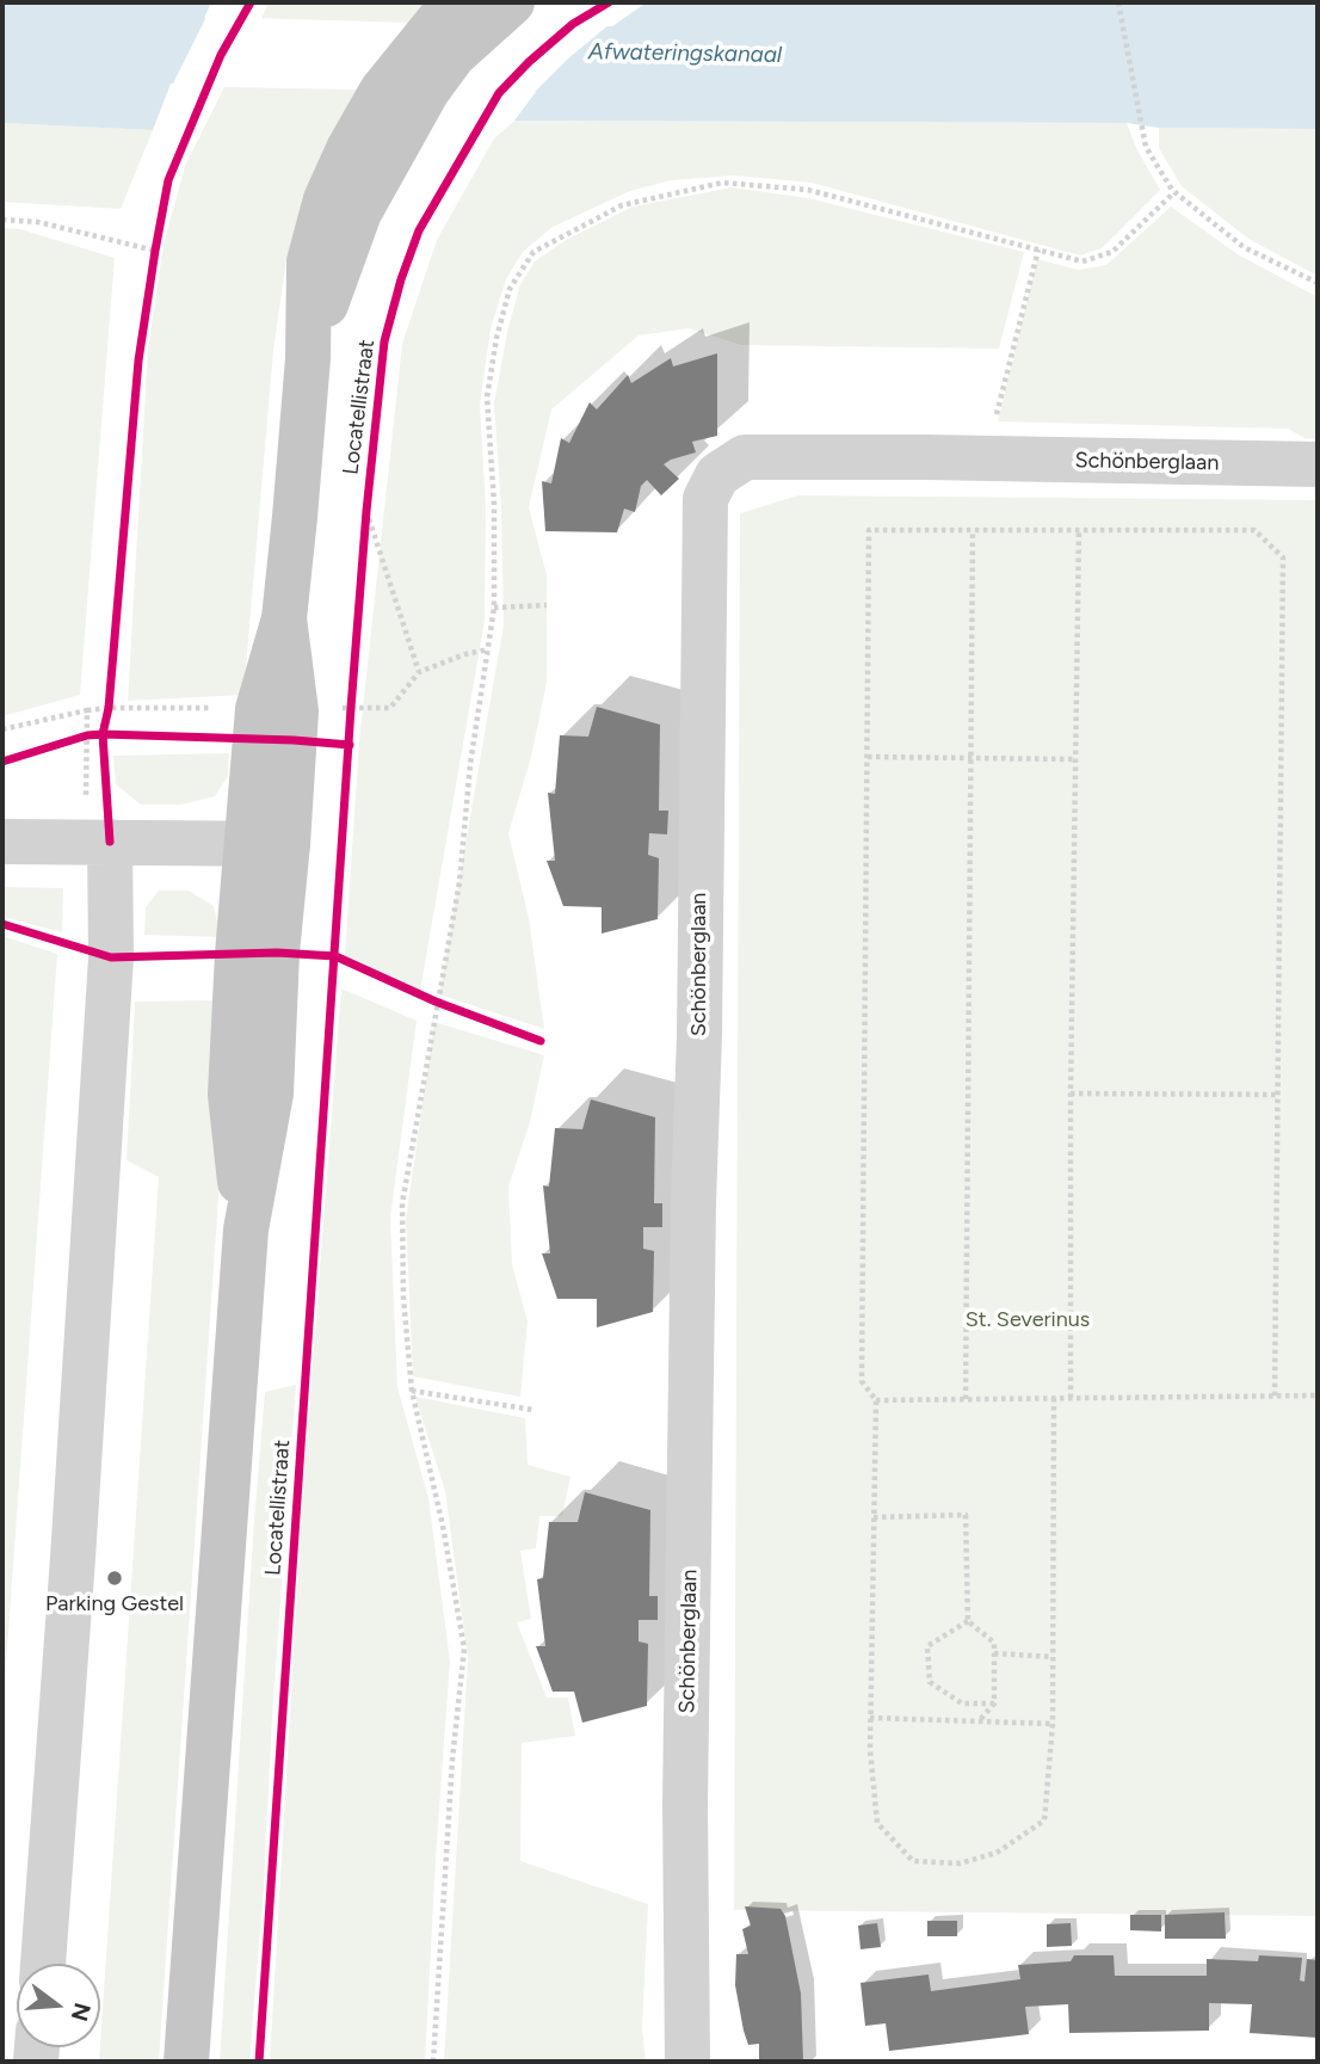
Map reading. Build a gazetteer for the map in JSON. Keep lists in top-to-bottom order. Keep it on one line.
{"streets":{"street":["Schönberglaan"],"cycle path":["Locatellistraat"]},"water":["Afwateringskanaal"],"parks":["St. Severinus"],"places":["Parking Gestel"],"north":"right"}
